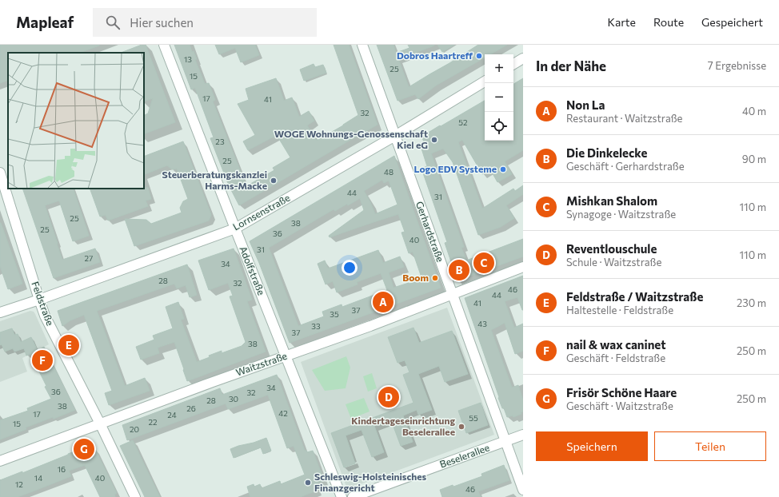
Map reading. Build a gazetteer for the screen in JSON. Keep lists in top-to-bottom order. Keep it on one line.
{"streets":{"street":["Lornsenstraße","Gerhardstraße","Adolfstraße","Feldstraße","Waitzstraße","Beselerallee"]},"crossings":[["Lornsenstraße","Gerhardstraße"],["Lornsenstraße","Adolfstraße"],["Lornsenstraße","Feldstraße"],["Gerhardstraße","Waitzstraße"],["Gerhardstraße","Beselerallee"],["Adolfstraße","Waitzstraße"],["Feldstraße","Waitzstraße"]],"places":["Dobros Haartreff","WOGE Wohnungs-Genossenschaft Kiel eG","Logo EDV Systeme","Steuerberatungskanzlei Harms-Macke","Boom","Kindertageseinrichtung Beselerallee","Schleswig-Holsteinisches Finanzgericht"],"house_numbers":["13","25","15","17","41","32","52","23","25","48","44","31","25","38","25","36","40","31","27","34","28","32","46","44","41","37","35","43","33","37","38","34","36","32","30","28","38","26","42","17","24","55","22","15","20","16","14","40","12","46"],"page":{"header":"Mapleaf","search":"Hier suchen","nav":["Karte","Route","Gespeichert"],"heading":["In der Nähe","7 Ergebnisse"],"map_buttons":["+","−"],"list":[{"mark":"A","name":"Non La","note":"Restaurant · Waitzstraße","value":"40 m"},{"mark":"B","name":"Die Dinkelecke","note":"Geschäft · Gerhardstraße","value":"90 m"},{"mark":"C","name":"Mishkan Shalom","note":"Synagoge · Waitzstraße","value":"110 m"},{"mark":"D","name":"Reventlouschule","note":"Schule · Waitzstraße","value":"110 m"},{"mark":"E","name":"Feldstraße / Waitzstraße","note":"Haltestelle · Feldstraße","value":"230 m"},{"mark":"F","name":"nail & wax caninet","note":"Geschäft · Feldstraße","value":"250 m"},{"mark":"G","name":"Frisör Schöne Haare","note":"Geschäft · Waitzstraße","value":"250 m"}],"pins":["C","B","A","E","F","D","G"],"buttons":["Speichern","Teilen"]}}
